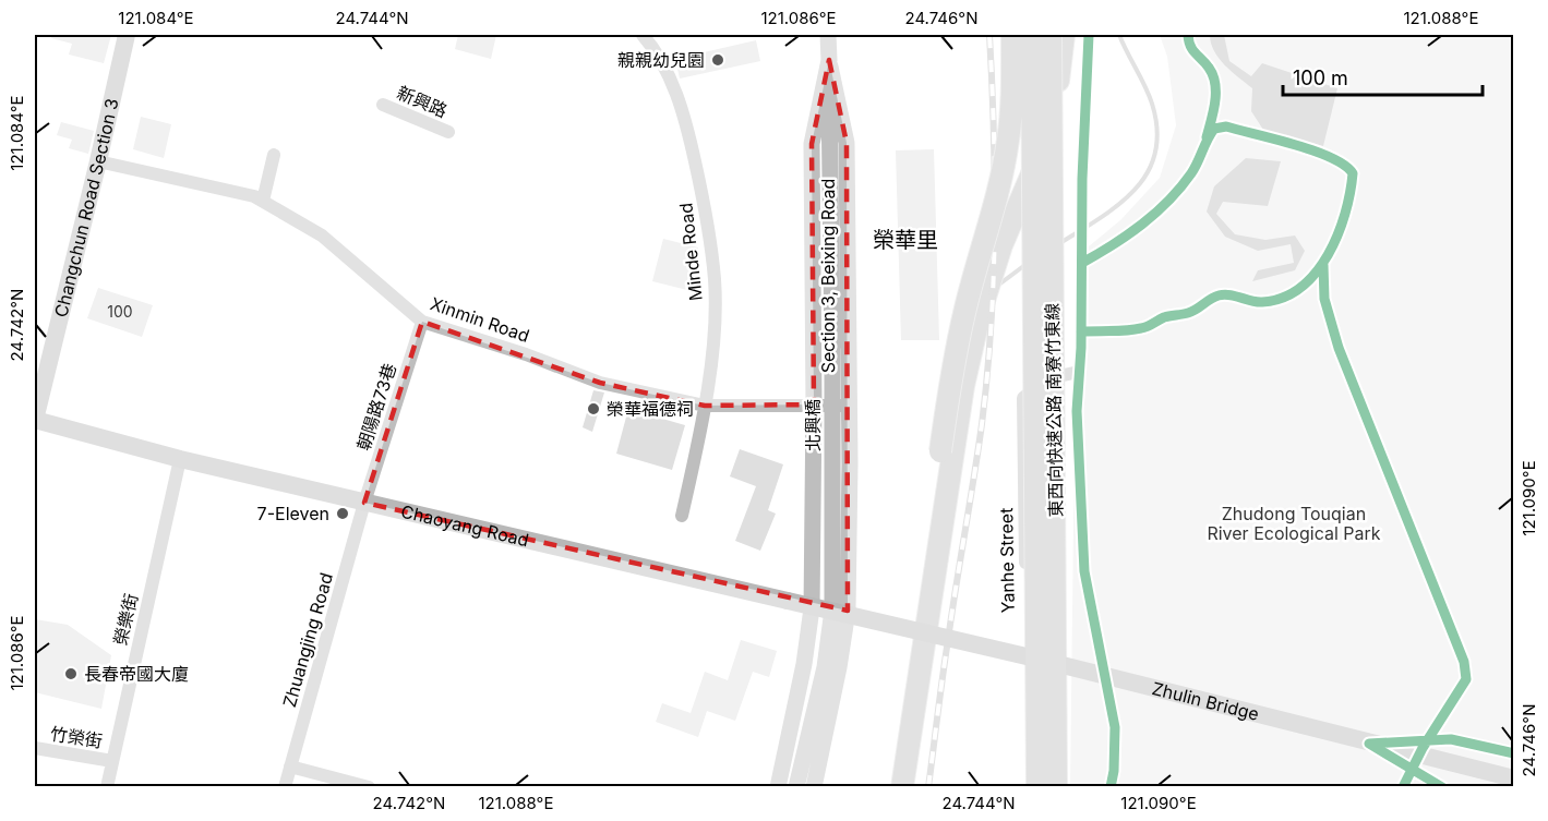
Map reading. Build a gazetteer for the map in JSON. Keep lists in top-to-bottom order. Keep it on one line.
{"streets":{"highway":["東西向快速公路 南寮竹東線"],"main road":["Changchun Road Section 3","Chaoyang Road","Zhulin Bridge"],"street":["新興路","Minde Road","Section 3, Beixing Road","Xinmin Road","朝陽路73巷","北興橋","Yanhe Street","榮樂街","Zhuangjing Road","竹榮街"]},"crossings":[["Changchun Road Section 3","Xinmin Road"],["Changchun Road Section 3","Chaoyang Road"],["Minde Road","Xinmin Road"],["Section 3, Beixing Road","Xinmin Road"],["Section 3, Beixing Road","北興橋"],["Section 3, Beixing Road","Chaoyang Road"],["Xinmin Road","朝陽路73巷"],["朝陽路73巷","Chaoyang Road"],["朝陽路73巷","Zhuangjing Road"],["北興橋","Chaoyang Road"],["Chaoyang Road","榮樂街"],["Chaoyang Road","Zhuangjing Road"],["Chaoyang Road","Zhulin Bridge"],["榮樂街","竹榮街"]],"districts":["榮華里"],"parks":["Zhudong Touqian River Ecological Park"],"places":["親親幼兒園","榮華福德祠","7-Eleven","長春帝國大廈"],"house_numbers":["100"],"scale_bar":"100 m","coordinates":["121.084°E","24.744°N","121.086°E","24.746°N","121.088°E","24.742°N","121.090°E"]}
